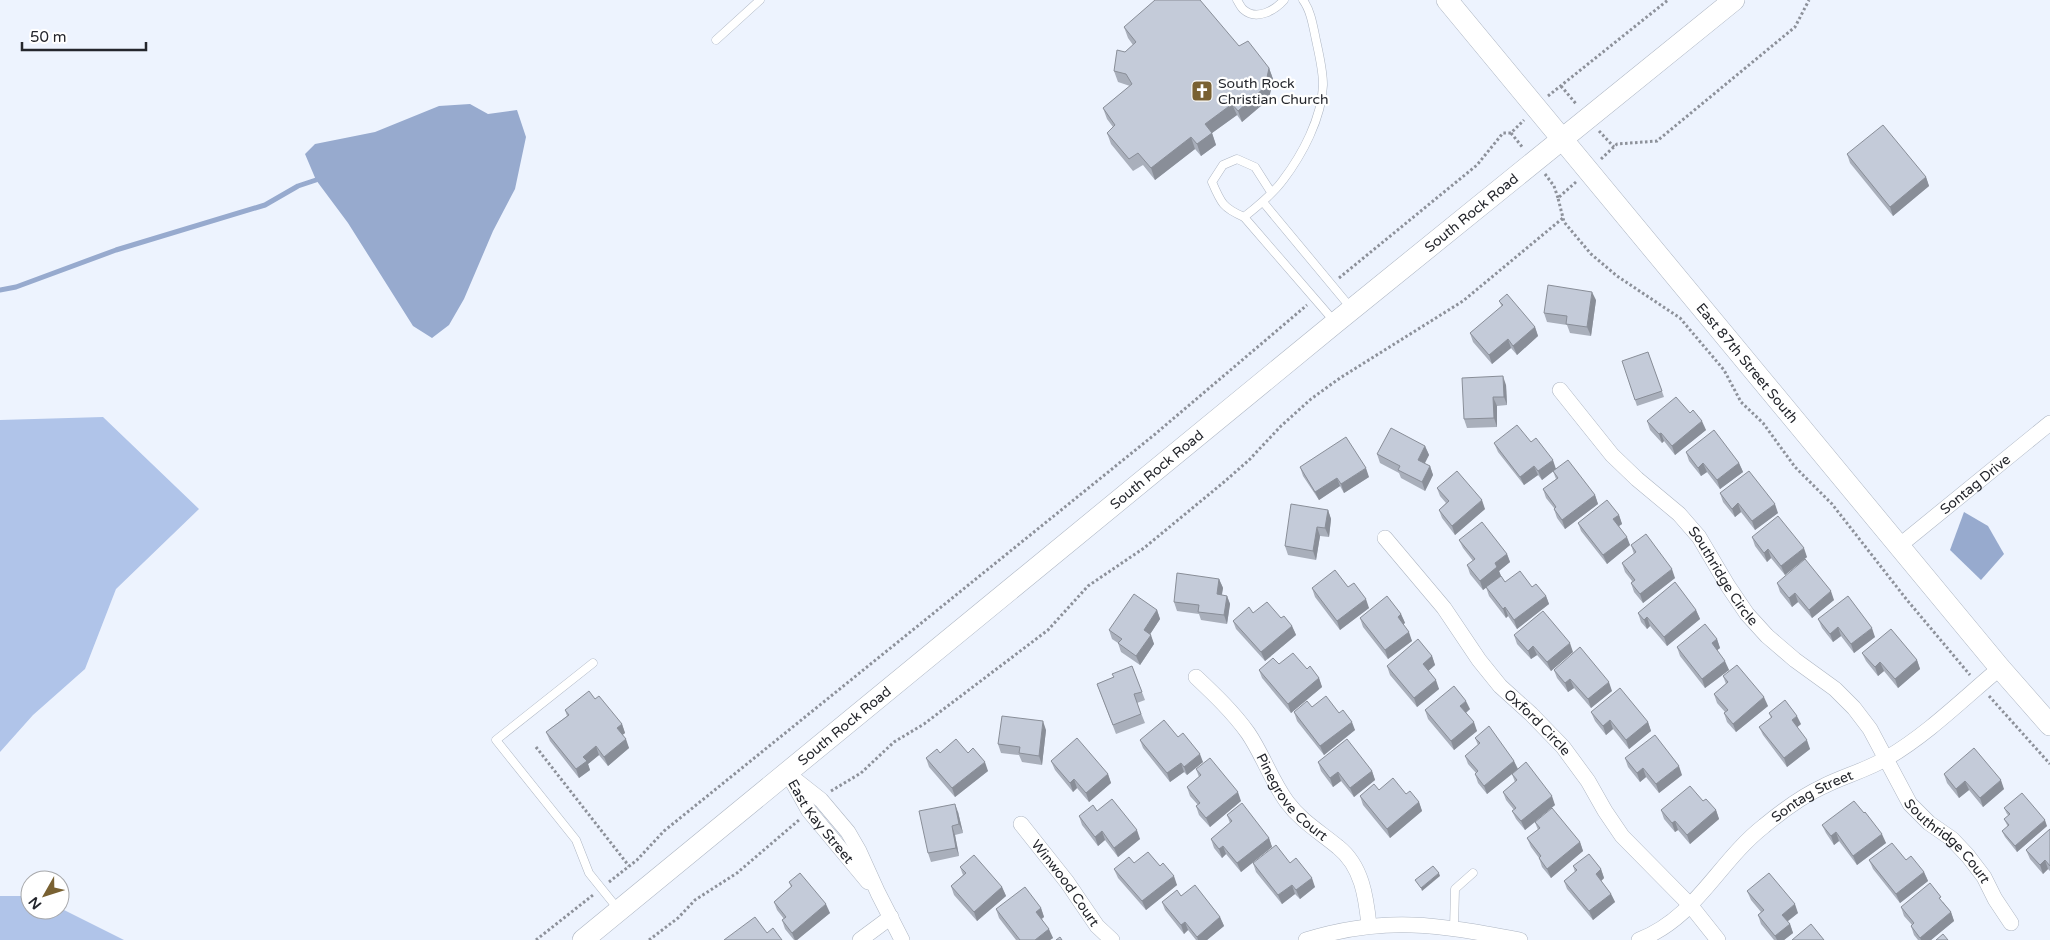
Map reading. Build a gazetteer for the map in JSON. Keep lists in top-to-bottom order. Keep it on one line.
{"streets":{"main road":["South Rock Road","East 87th Street South"],"street":["Sontag Drive","Southridge Circle","Oxford Circle","Pinegrove Court","Sontag Street","East Kay Street","Southridge Court","Winwood Court"]},"crossings":[["South Rock Road","East 87th Street South"],["South Rock Road","East Kay Street"],["East 87th Street South","Sontag Drive"],["East 87th Street South","Sontag Street"],["Southridge Circle","Sontag Street"],["Southridge Circle","Southridge Court"],["Oxford Circle","Sontag Street"],["Sontag Street","Southridge Court"]],"places":{"church":["South Rock Christian Church"]},"scale_bar":"50 m","north":"bottom left"}
